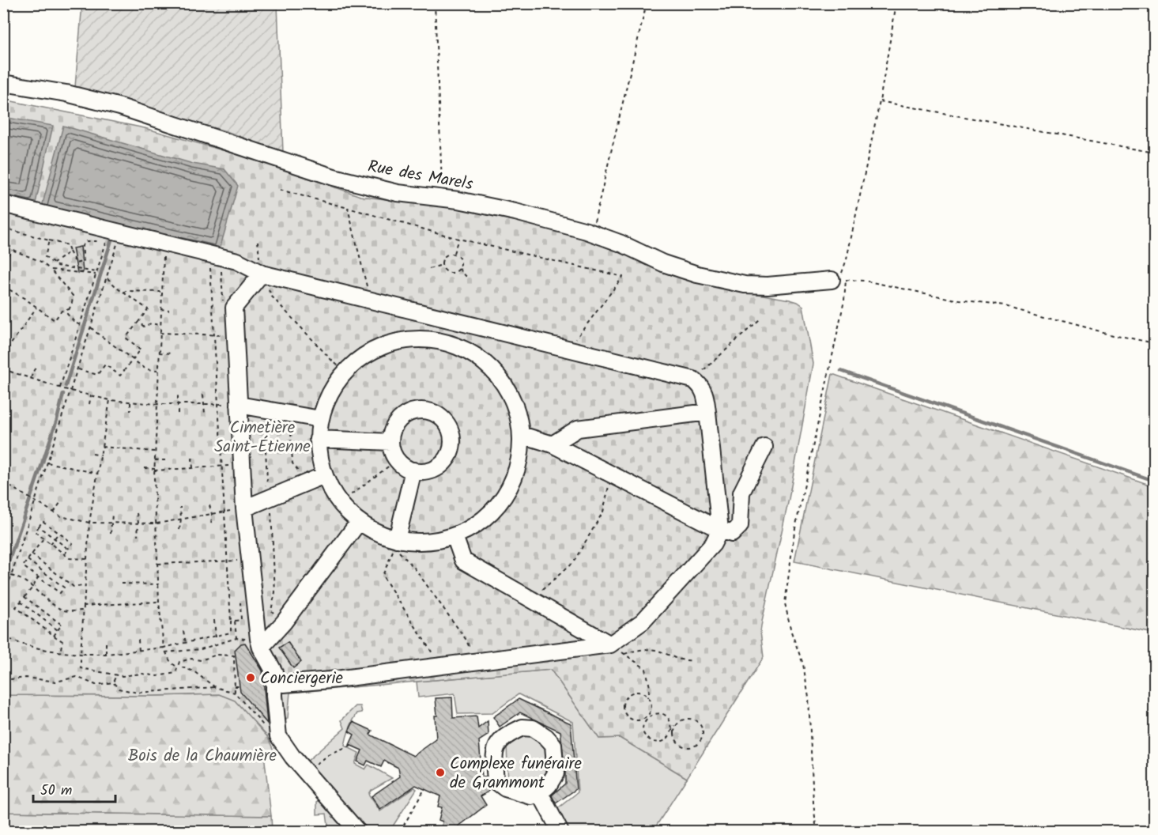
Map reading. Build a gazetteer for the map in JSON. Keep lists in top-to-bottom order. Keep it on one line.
{"streets":{"street":["Rue des Marels"]},"parks":["Cimetière Saint-Étienne","Bois de la Chaumière"],"places":["Conciergerie","Complexe funéraire de Grammont"],"scale_bar":"50 m"}
